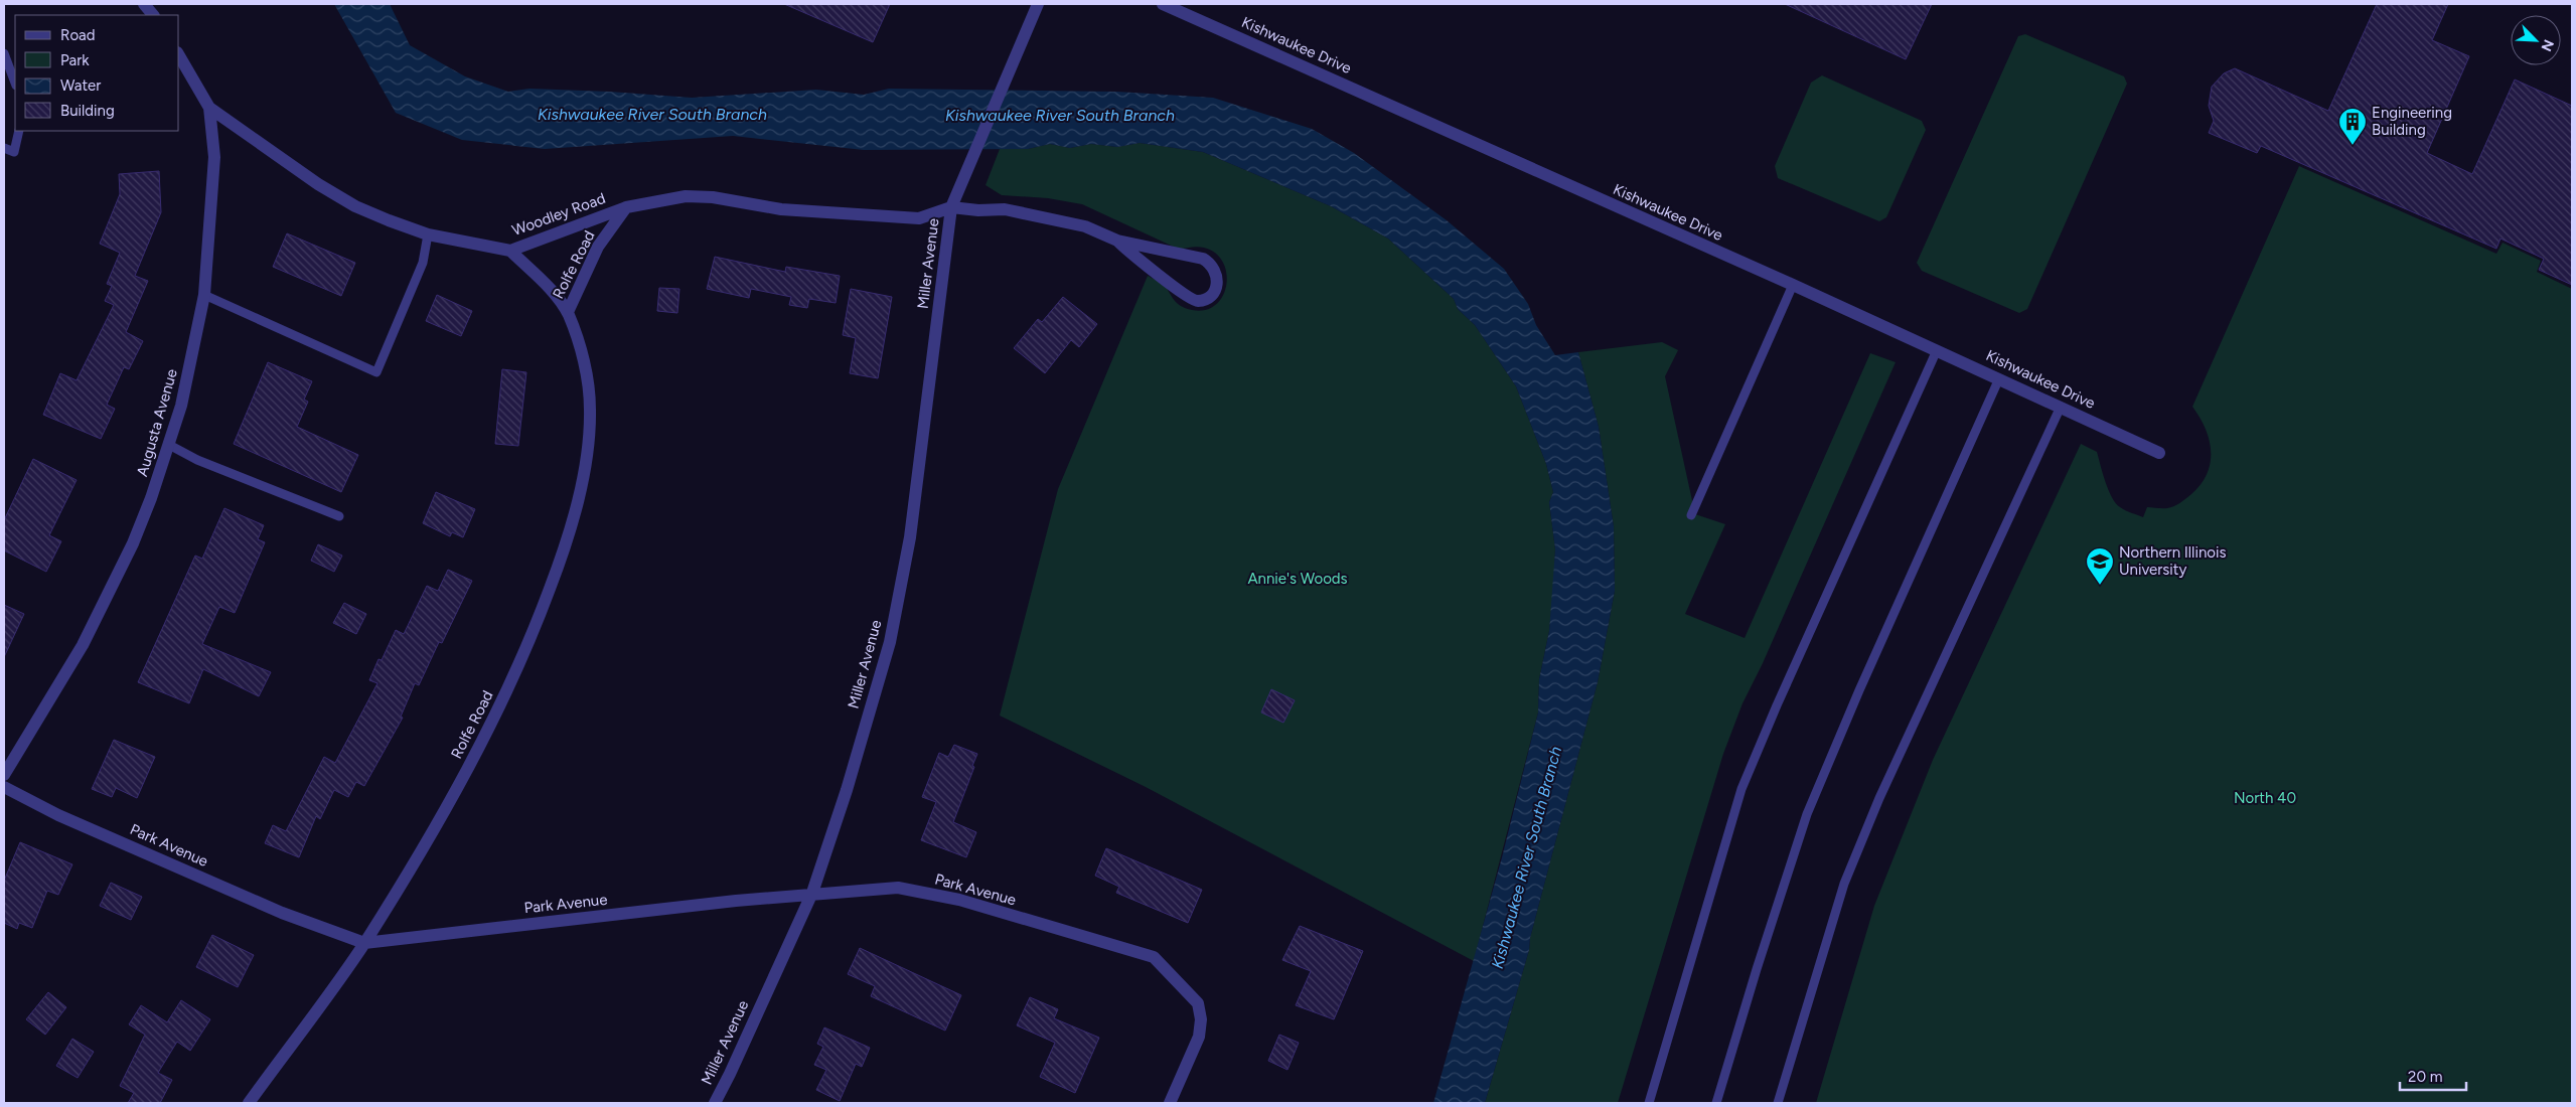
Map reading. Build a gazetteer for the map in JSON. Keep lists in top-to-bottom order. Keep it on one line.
{"streets":{"street":["Kishwaukee Drive","Woodley Road","Miller Avenue","Rolfe Road","Augusta Avenue","Park Avenue"]},"crossings":[["Woodley Road","Miller Avenue"],["Woodley Road","Rolfe Road"],["Woodley Road","Augusta Avenue"],["Miller Avenue","Park Avenue"],["Rolfe Road","Park Avenue"]],"water":["Kishwaukee River South Branch"],"parks":["Annie's Woods","North 40"],"places":{"building":["Engineering Building"],"school or university":["Northern Illinois University"]},"legend":["Road","Park","Water","Building"],"scale_bar":"20 m","north":"bottom right"}
